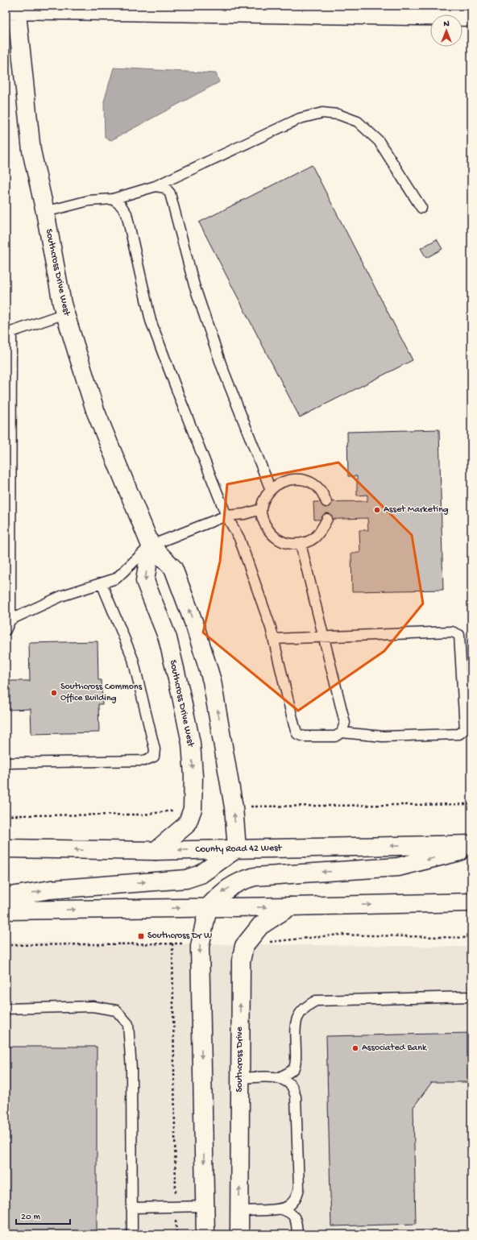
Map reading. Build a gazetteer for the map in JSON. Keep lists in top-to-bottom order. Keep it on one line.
{"streets":{"main road":["Southcross Drive West","County Road 42 West","Southcross Drive"]},"crossings":[["Southcross Drive West","County Road 42 West"]],"places":{"other":["Asset Marketing","Southcross Commons Office Building","Associated Bank"],"transit":["Southcross Dr W"]},"scale_bar":"20 m","north":"top"}
